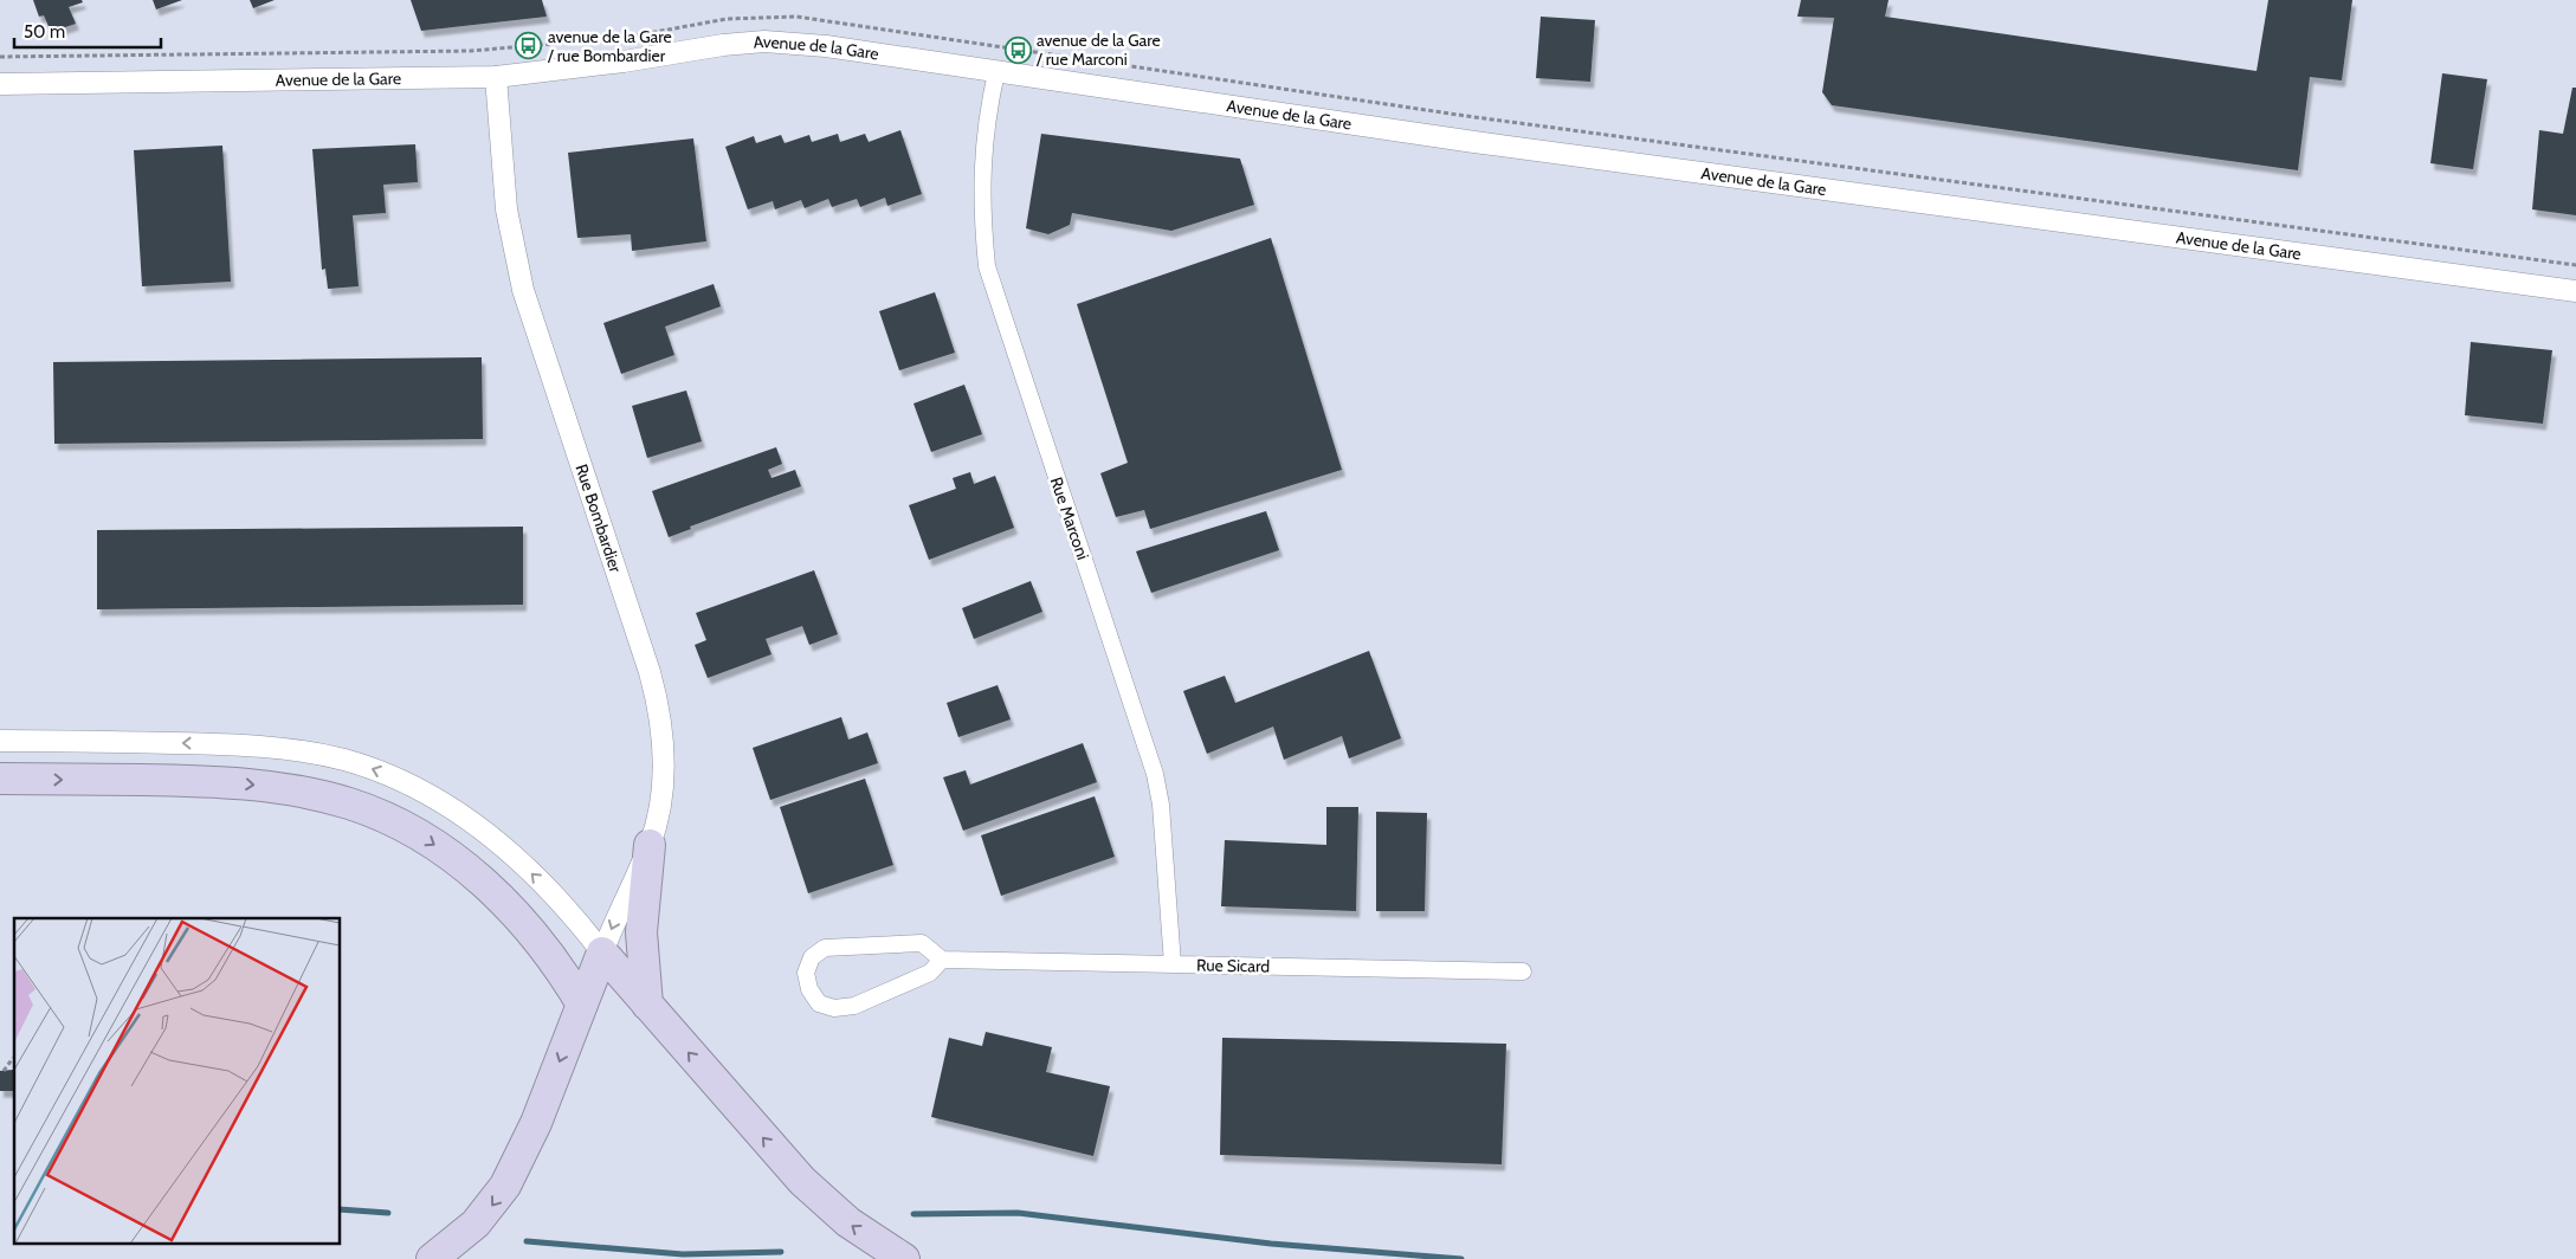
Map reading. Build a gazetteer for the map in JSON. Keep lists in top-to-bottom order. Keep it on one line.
{"streets":{"street":["Avenue de la Gare","Rue Bombardier","Rue Marconi","Rue Sicard"]},"crossings":[["Avenue de la Gare","Rue Bombardier"],["Avenue de la Gare","Rue Marconi"],["Rue Marconi","Rue Sicard"]],"places":{"bus stop":["avenue de la Gare / rue Bombardier","avenue de la Gare / rue Marconi"]},"scale_bar":"50 m"}
